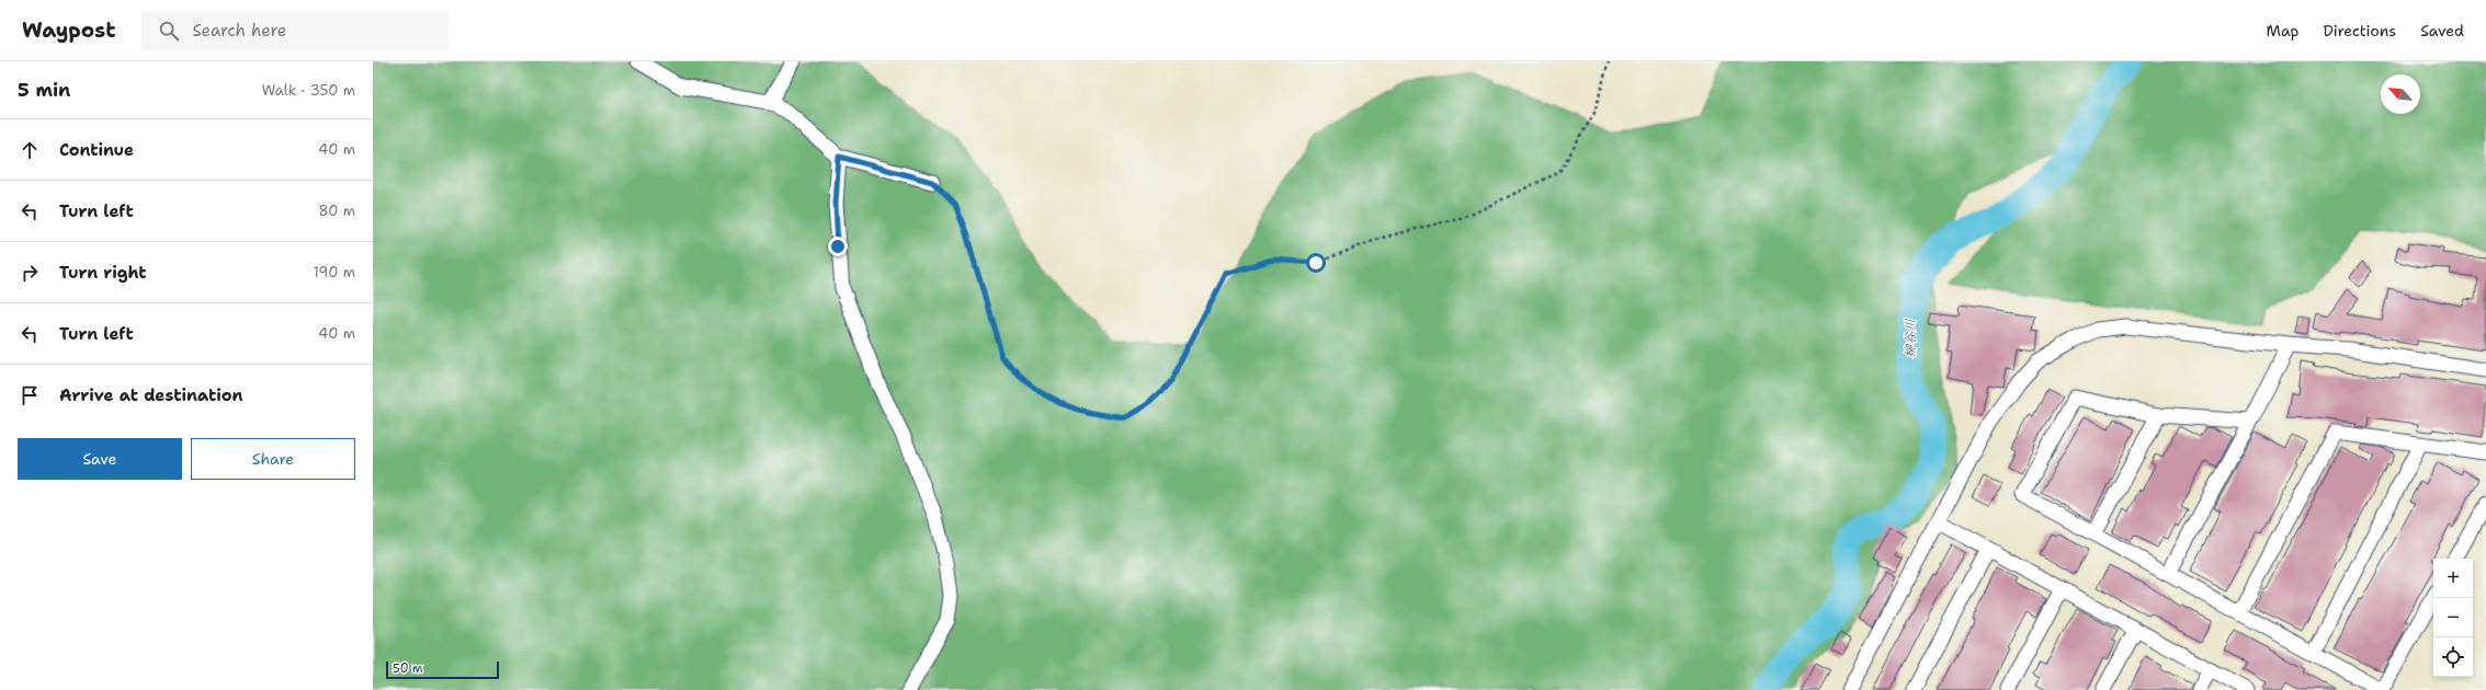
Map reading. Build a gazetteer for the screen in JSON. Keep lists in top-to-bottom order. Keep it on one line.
{"water":["柳谷川"],"scale_bar":"50 m","north":"top left","page":{"header":"Waypost","search":"Search here","nav":["Map","Directions","Saved"],"heading":["5 min","Walk · 350 m"],"list":[["Continue","40 m"],["Turn left","80 m"],["Turn right","190 m"],["Turn left","40 m"],"Arrive at destination"],"buttons":["Save","Share"],"map_buttons":["+","−"],"scale":"50 m"}}
